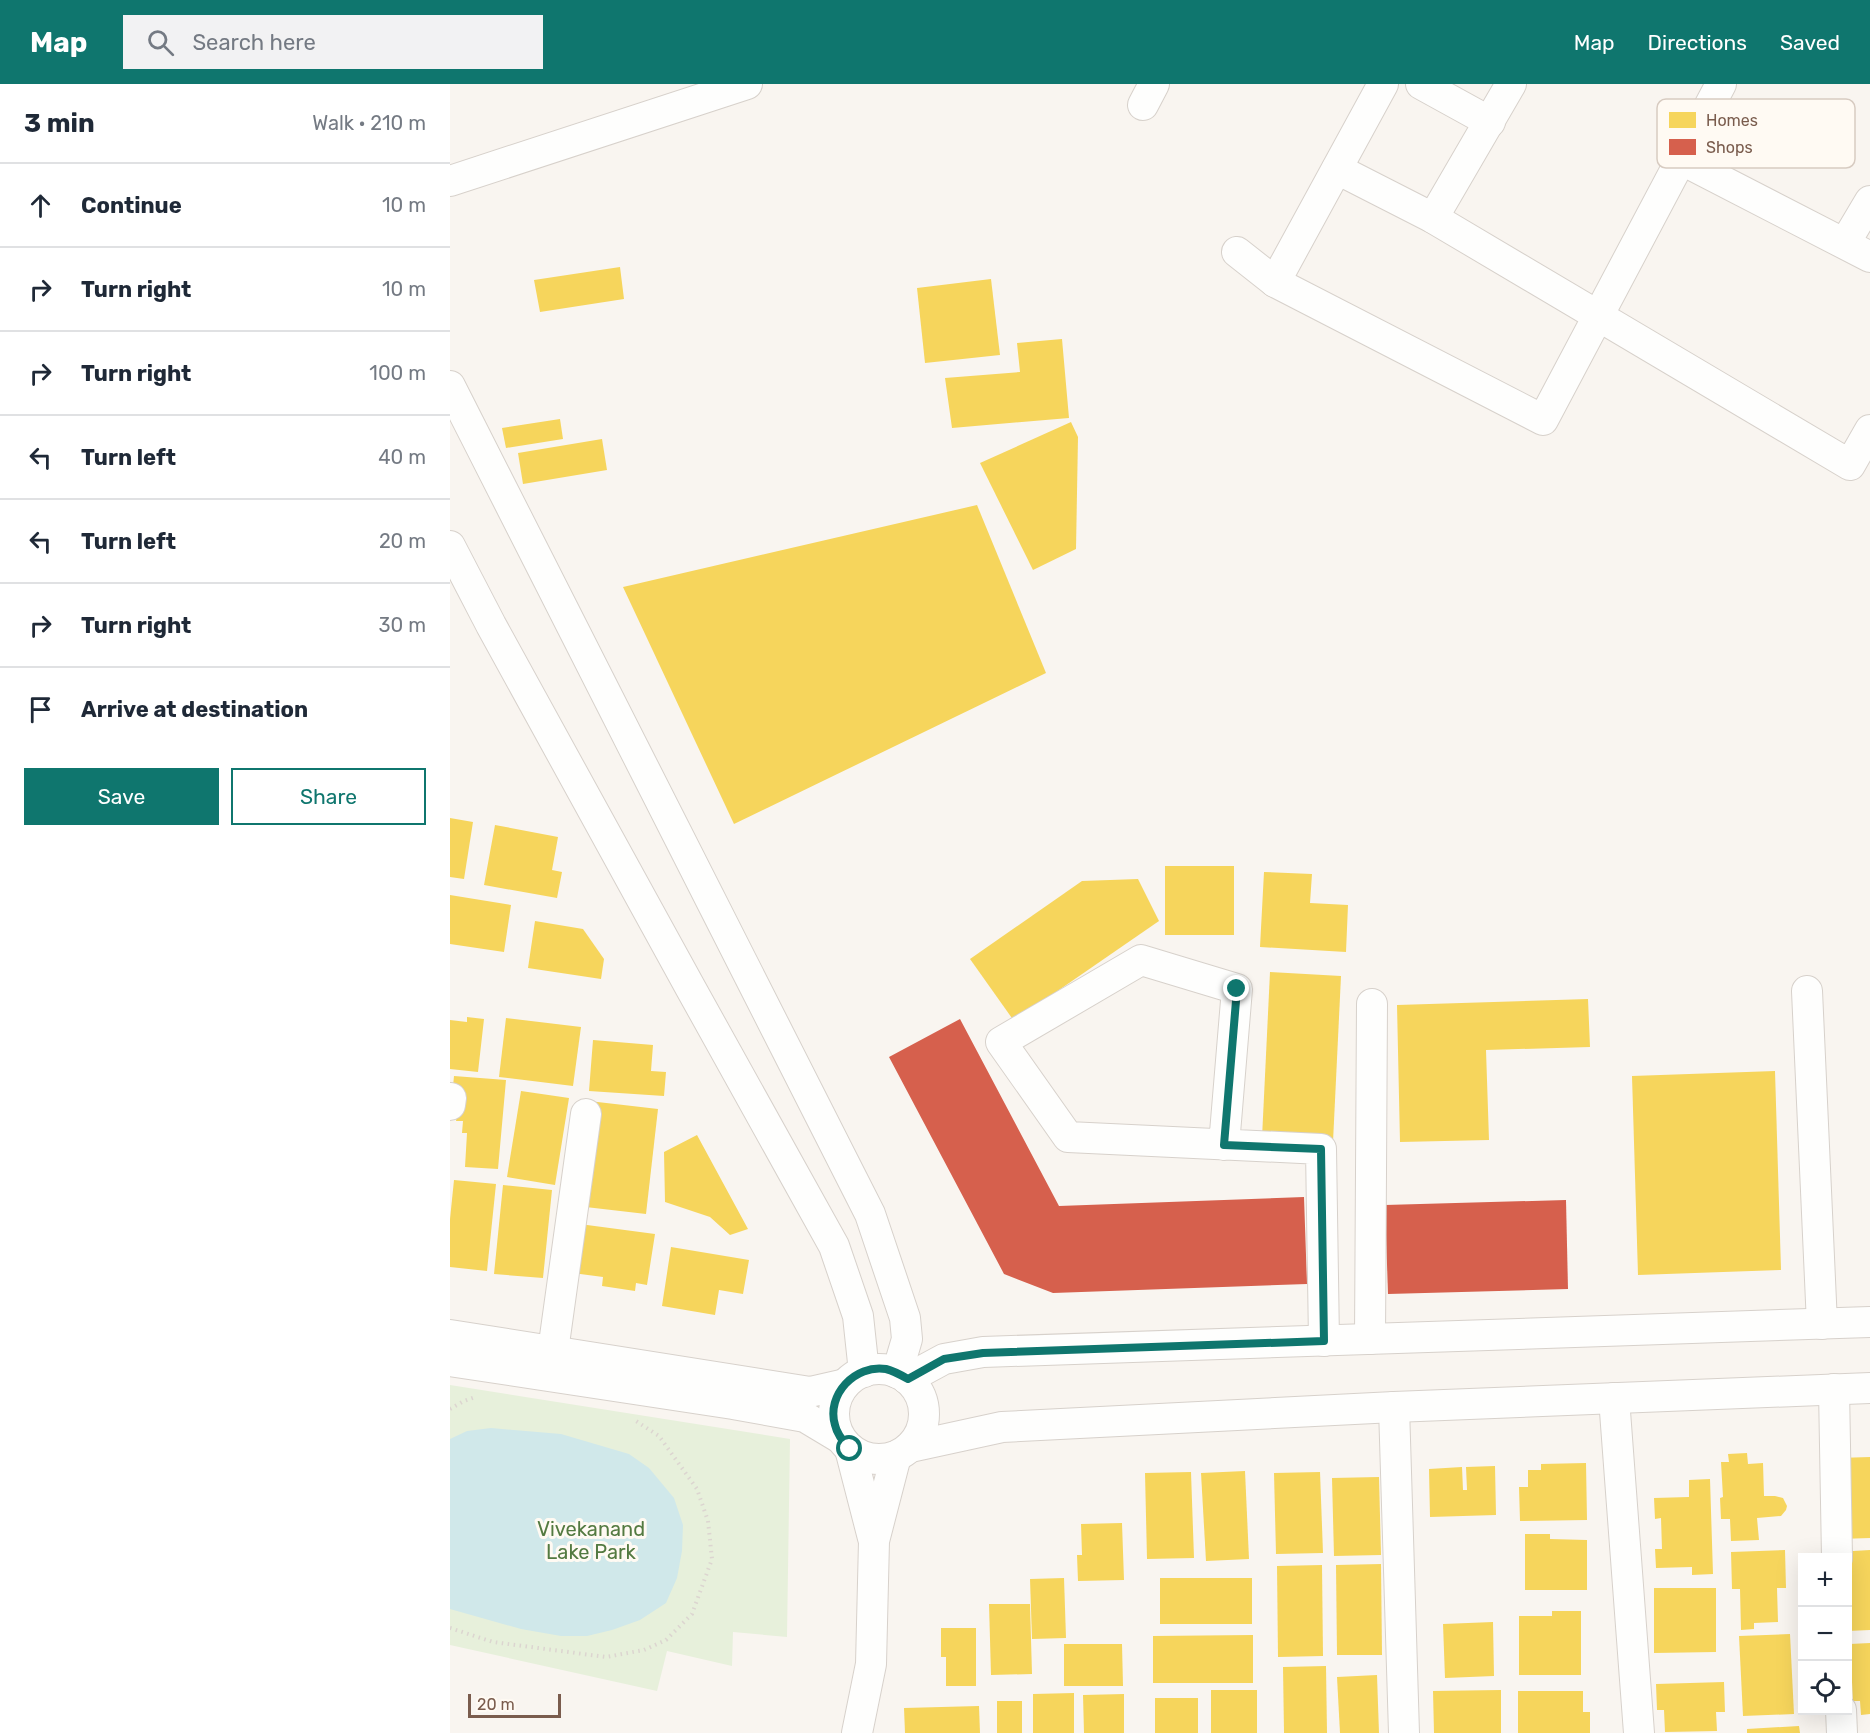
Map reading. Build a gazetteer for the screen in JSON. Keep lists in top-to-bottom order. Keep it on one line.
{"parks":["Vivekanand Lake Park"],"legend":["Homes","Shops"],"scale_bar":"20 m","page":{"header":"Map","search":"Search here","nav":["Map","Directions","Saved"],"heading":["3 min","Walk · 210 m"],"list":[["Continue","10 m"],["Turn right","10 m"],["Turn right","100 m"],["Turn left","40 m"],["Turn left","20 m"],["Turn right","30 m"],"Arrive at destination"],"buttons":["Save","Share"],"map_buttons":["+","−"],"scale":"20 m"}}
